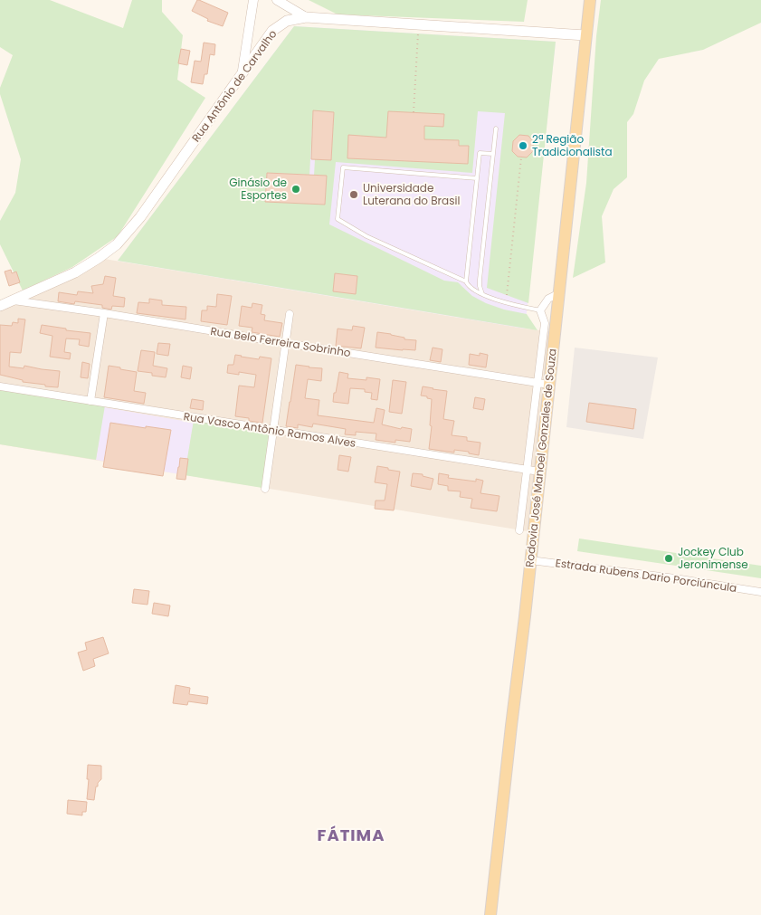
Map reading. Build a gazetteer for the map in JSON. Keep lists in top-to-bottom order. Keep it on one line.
{"streets":{"main road":["Rua Antônio de Carvalho","Rodovia José Manoel Gonzales de Souza"],"street":["Rua Belo Ferreira Sobrinho","Rua Vasco Antônio Ramos Alves","Estrada Rubens Dario Porciúncula"]},"crossings":[["Rua Antônio de Carvalho","Rua Belo Ferreira Sobrinho"],["Rua Antônio de Carvalho","Rodovia José Manoel Gonzales de Souza"],["Rua Belo Ferreira Sobrinho","Rodovia José Manoel Gonzales de Souza"],["Rua Vasco Antônio Ramos Alves","Rodovia José Manoel Gonzales de Souza"],["Rodovia José Manoel Gonzales de Souza","Estrada Rubens Dario Porciúncula"]],"districts":["FÁTIMA"],"places":["2ª Região Tradicionalista","Ginásio de Esportes","Universidade Luterana do Brasil","Jockey Club Jeronimense"]}
